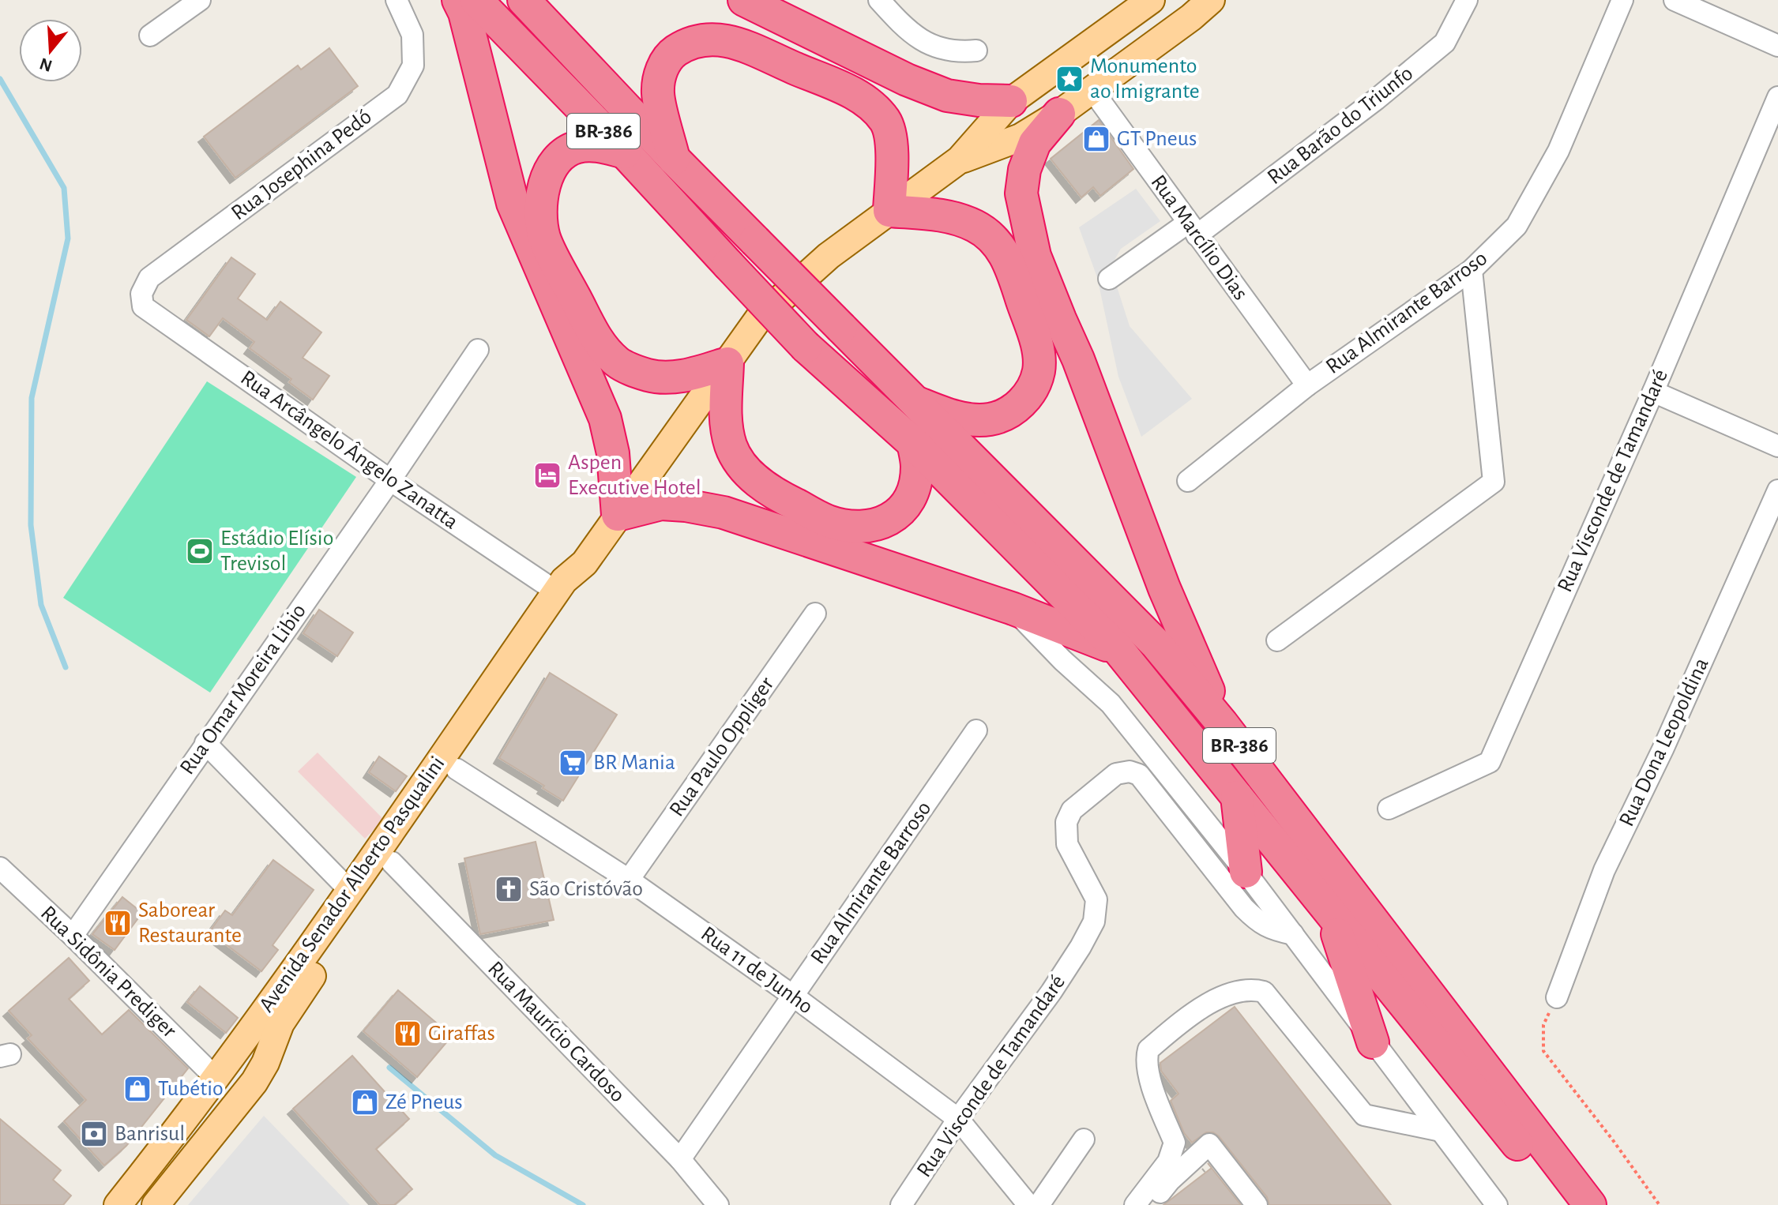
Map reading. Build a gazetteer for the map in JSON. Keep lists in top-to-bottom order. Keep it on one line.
{"streets":{"highway":["BR-386"],"main road":["Avenida Senador Alberto Pasqualini"],"street":["Rua Barão do Triunfo","Rua Josephina Pedó","Rua Marcílio Dias","Rua Almirante Barroso","Rua Arcângelo Ângelo Zanatta","Rua Visconde de Tamandaré","Rua Omar Moreira Libio","Rua Dona Leopoldina","Rua Paulo Oppliger","Rua 11 de Junho","Rua Sidônia Prediger","Rua Maurício Cardoso"]},"crossings":[["Rua Barão do Triunfo","Rua Marcílio Dias"],["Rua Josephina Pedó","Rua Arcângelo Ângelo Zanatta"],["Rua Marcílio Dias","Rua Almirante Barroso"],["Rua Marcílio Dias","Avenida Senador Alberto Pasqualini"],["Rua Almirante Barroso","Rua 11 de Junho"],["Rua Almirante Barroso","Rua Maurício Cardoso"],["Rua Arcângelo Ângelo Zanatta","Rua Omar Moreira Libio"],["Rua Arcângelo Ângelo Zanatta","Avenida Senador Alberto Pasqualini"],["Rua Visconde de Tamandaré","Rua 11 de Junho"],["Rua Omar Moreira Libio","Rua Sidônia Prediger"],["Rua Paulo Oppliger","Rua 11 de Junho"],["Avenida Senador Alberto Pasqualini","Rua 11 de Junho"],["Avenida Senador Alberto Pasqualini","Rua Sidônia Prediger"],["Avenida Senador Alberto Pasqualini","Rua Maurício Cardoso"]],"places":{"place":["Monumento ao Imigrante"],"shop":["GT Pneus","Tubétio","Zé Pneus"],"hotel":["Aspen Executive Hotel"],"sports":["Estádio Elísio Trevisol"],"supermarket":["BR Mania"],"church":["São Cristóvão"],"restaurant":["Saborear Restaurante","Giraffas"],"bank":["Banrisul"]},"north":"bottom"}
